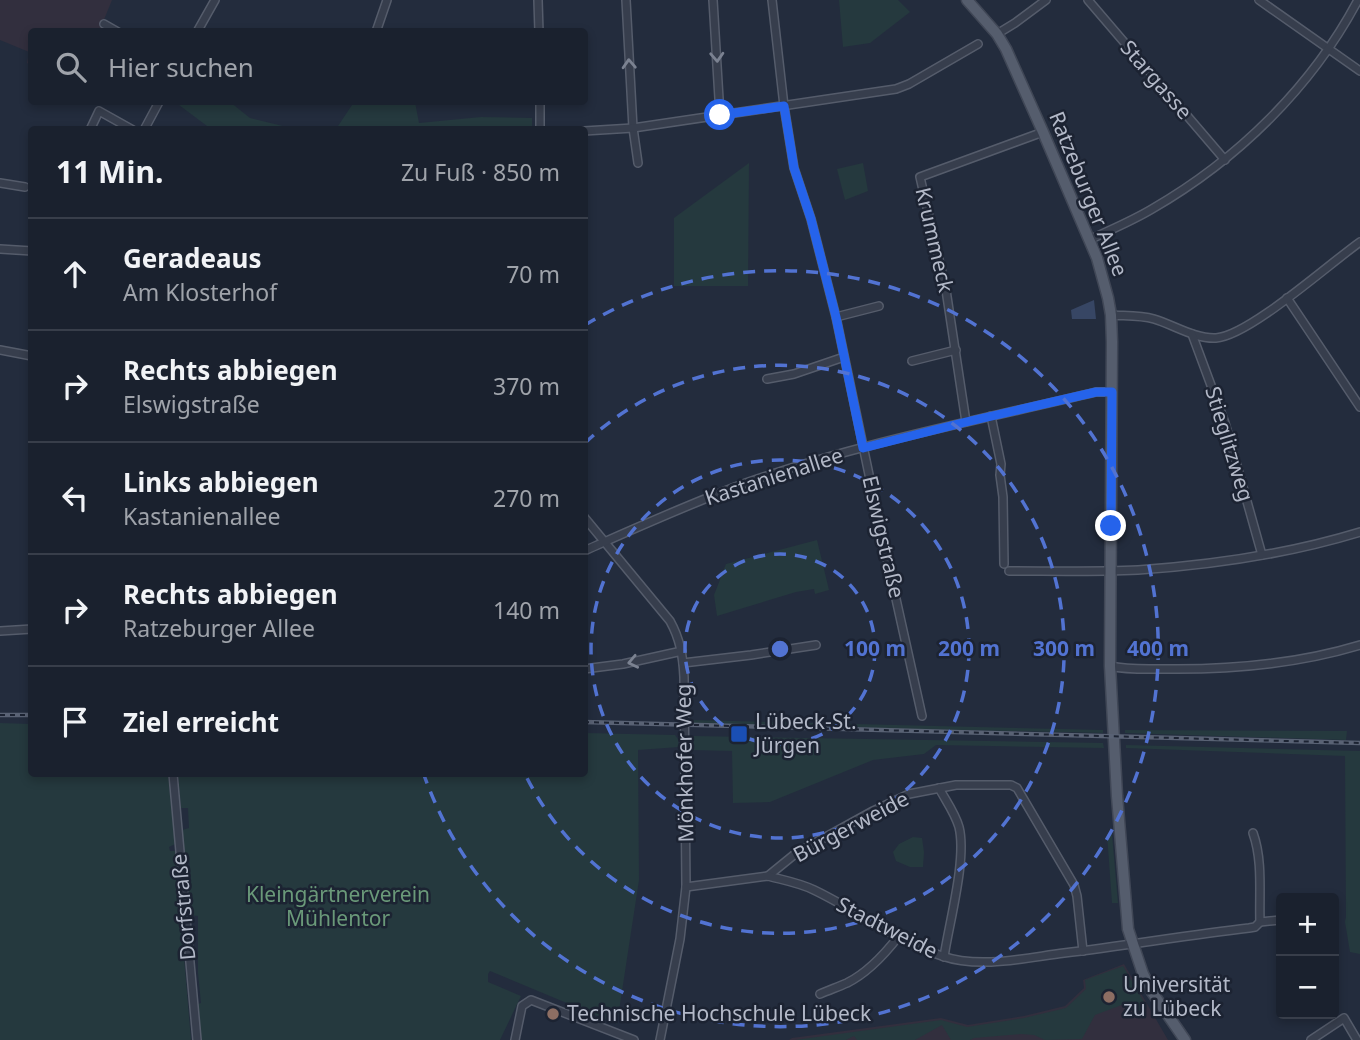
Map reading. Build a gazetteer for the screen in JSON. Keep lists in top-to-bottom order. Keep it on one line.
{"streets":{"main road":["Ratzeburger Allee"],"street":["Stargasse","Krummeck","Stieglitzweg","Kastanienallee","Elswigstraße","Mönkhofer Weg","Bürgerweide","Dorfstraße","Stadtweide"]},"crossings":[["Ratzeburger Allee","Krummeck"],["Ratzeburger Allee","Kastanienallee"],["Ratzeburger Allee","Stadtweide"],["Krummeck","Kastanienallee"],["Kastanienallee","Elswigstraße"],["Kastanienallee","Mönkhofer Weg"],["Mönkhofer Weg","Stadtweide"],["Bürgerweide","Stadtweide"]],"parks":["Kleingärtnerverein Mühlentor"],"places":{"transit":["Lübeck-St. Jürgen"],"other":["Universität zu Lübeck","Technische Hochschule Lübeck"]},"page":{"search":"Hier suchen","heading":["11 Min.","Zu Fuß · 850 m"],"list":[["Geradeaus","Am Klosterhof","70 m"],["Rechts abbiegen","Elswigstraße","370 m"],["Links abbiegen","Kastanienallee","270 m"],["Rechts abbiegen","Ratzeburger Allee","140 m"],"Ziel erreicht"],"map_buttons":["+","−"]},"rings":["100 m","200 m","300 m","400 m"]}
